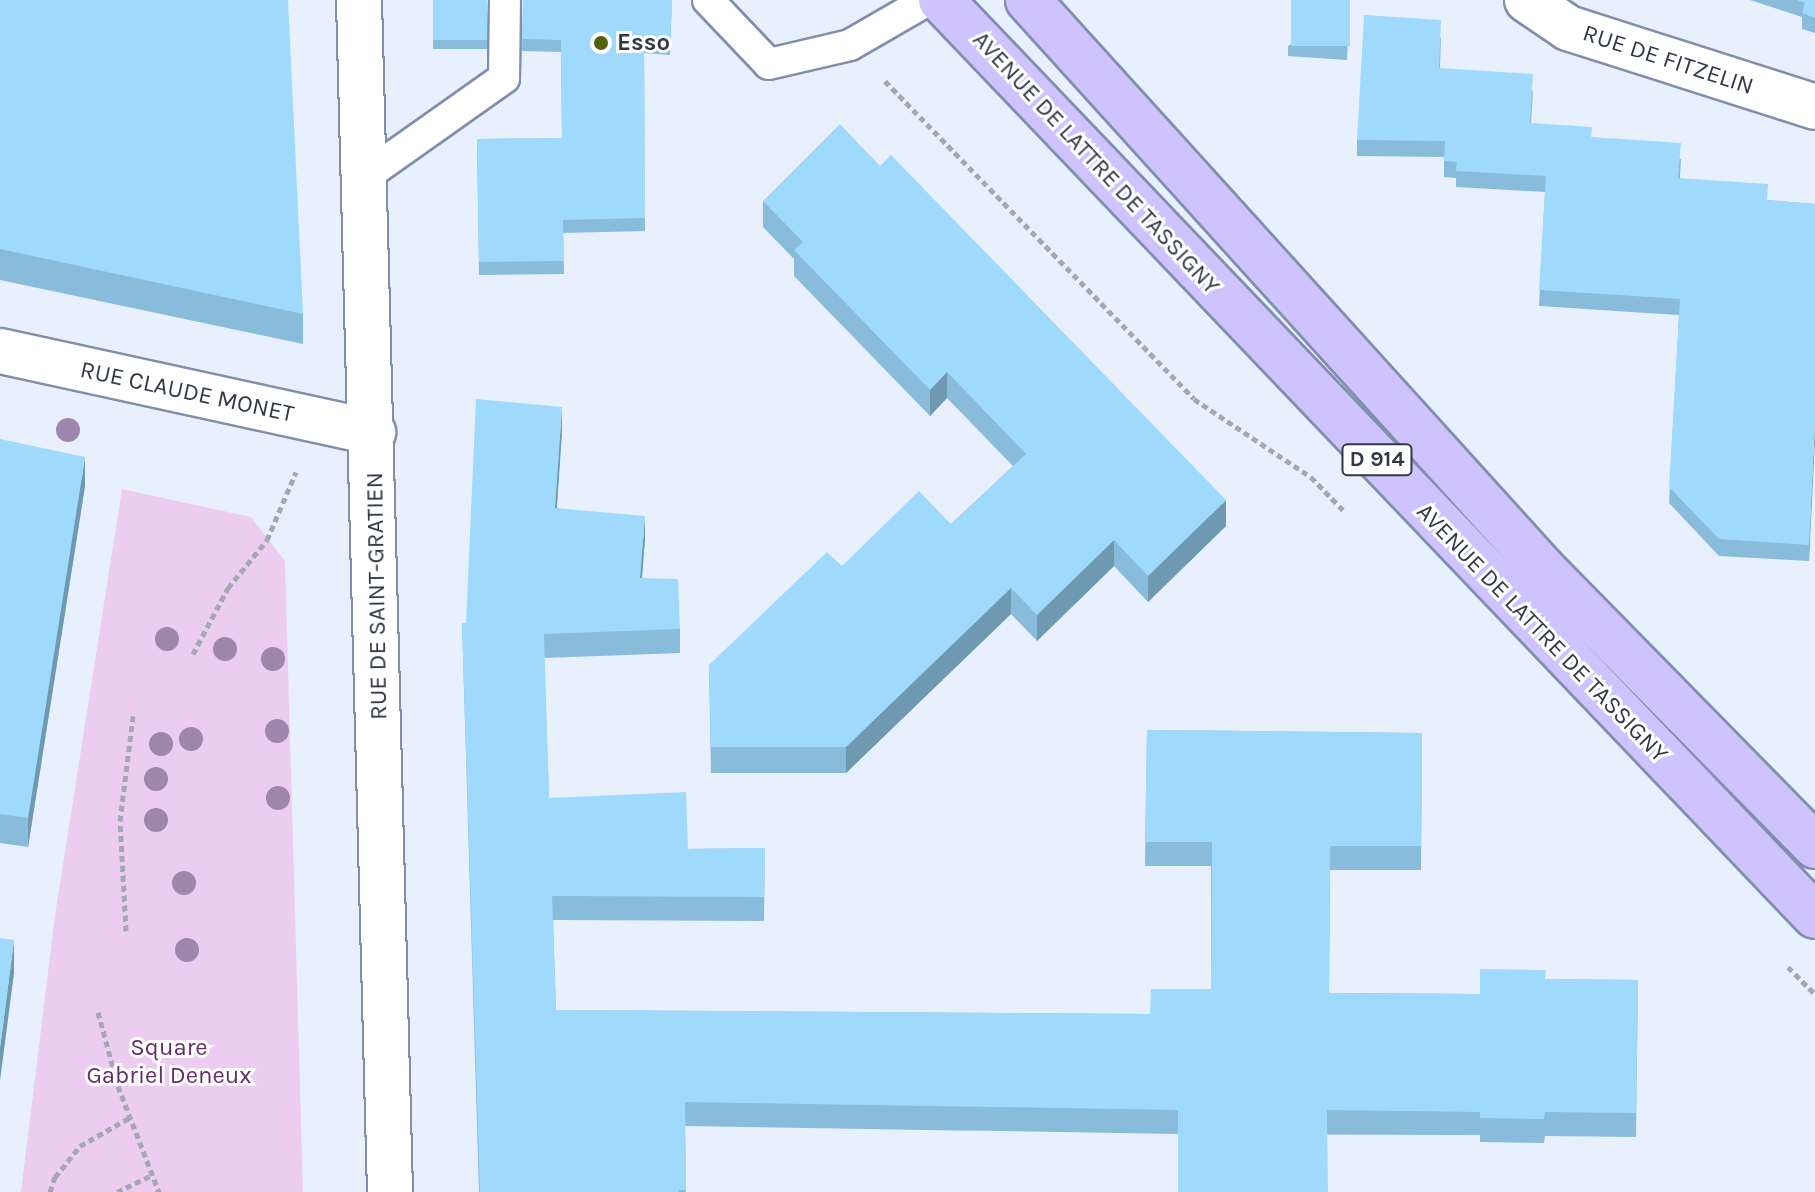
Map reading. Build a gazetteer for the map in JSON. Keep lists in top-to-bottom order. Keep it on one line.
{"streets":{"main road":["AVENUE DE LATTRE DE TASSIGNY","D 914"],"street":["RUE DE FITZELIN","RUE CLAUDE MONET","RUE DE SAINT-GRATIEN"]},"crossings":[["RUE CLAUDE MONET","RUE DE SAINT-GRATIEN"]],"parks":["Square Gabriel Deneux"],"places":["Esso"]}
